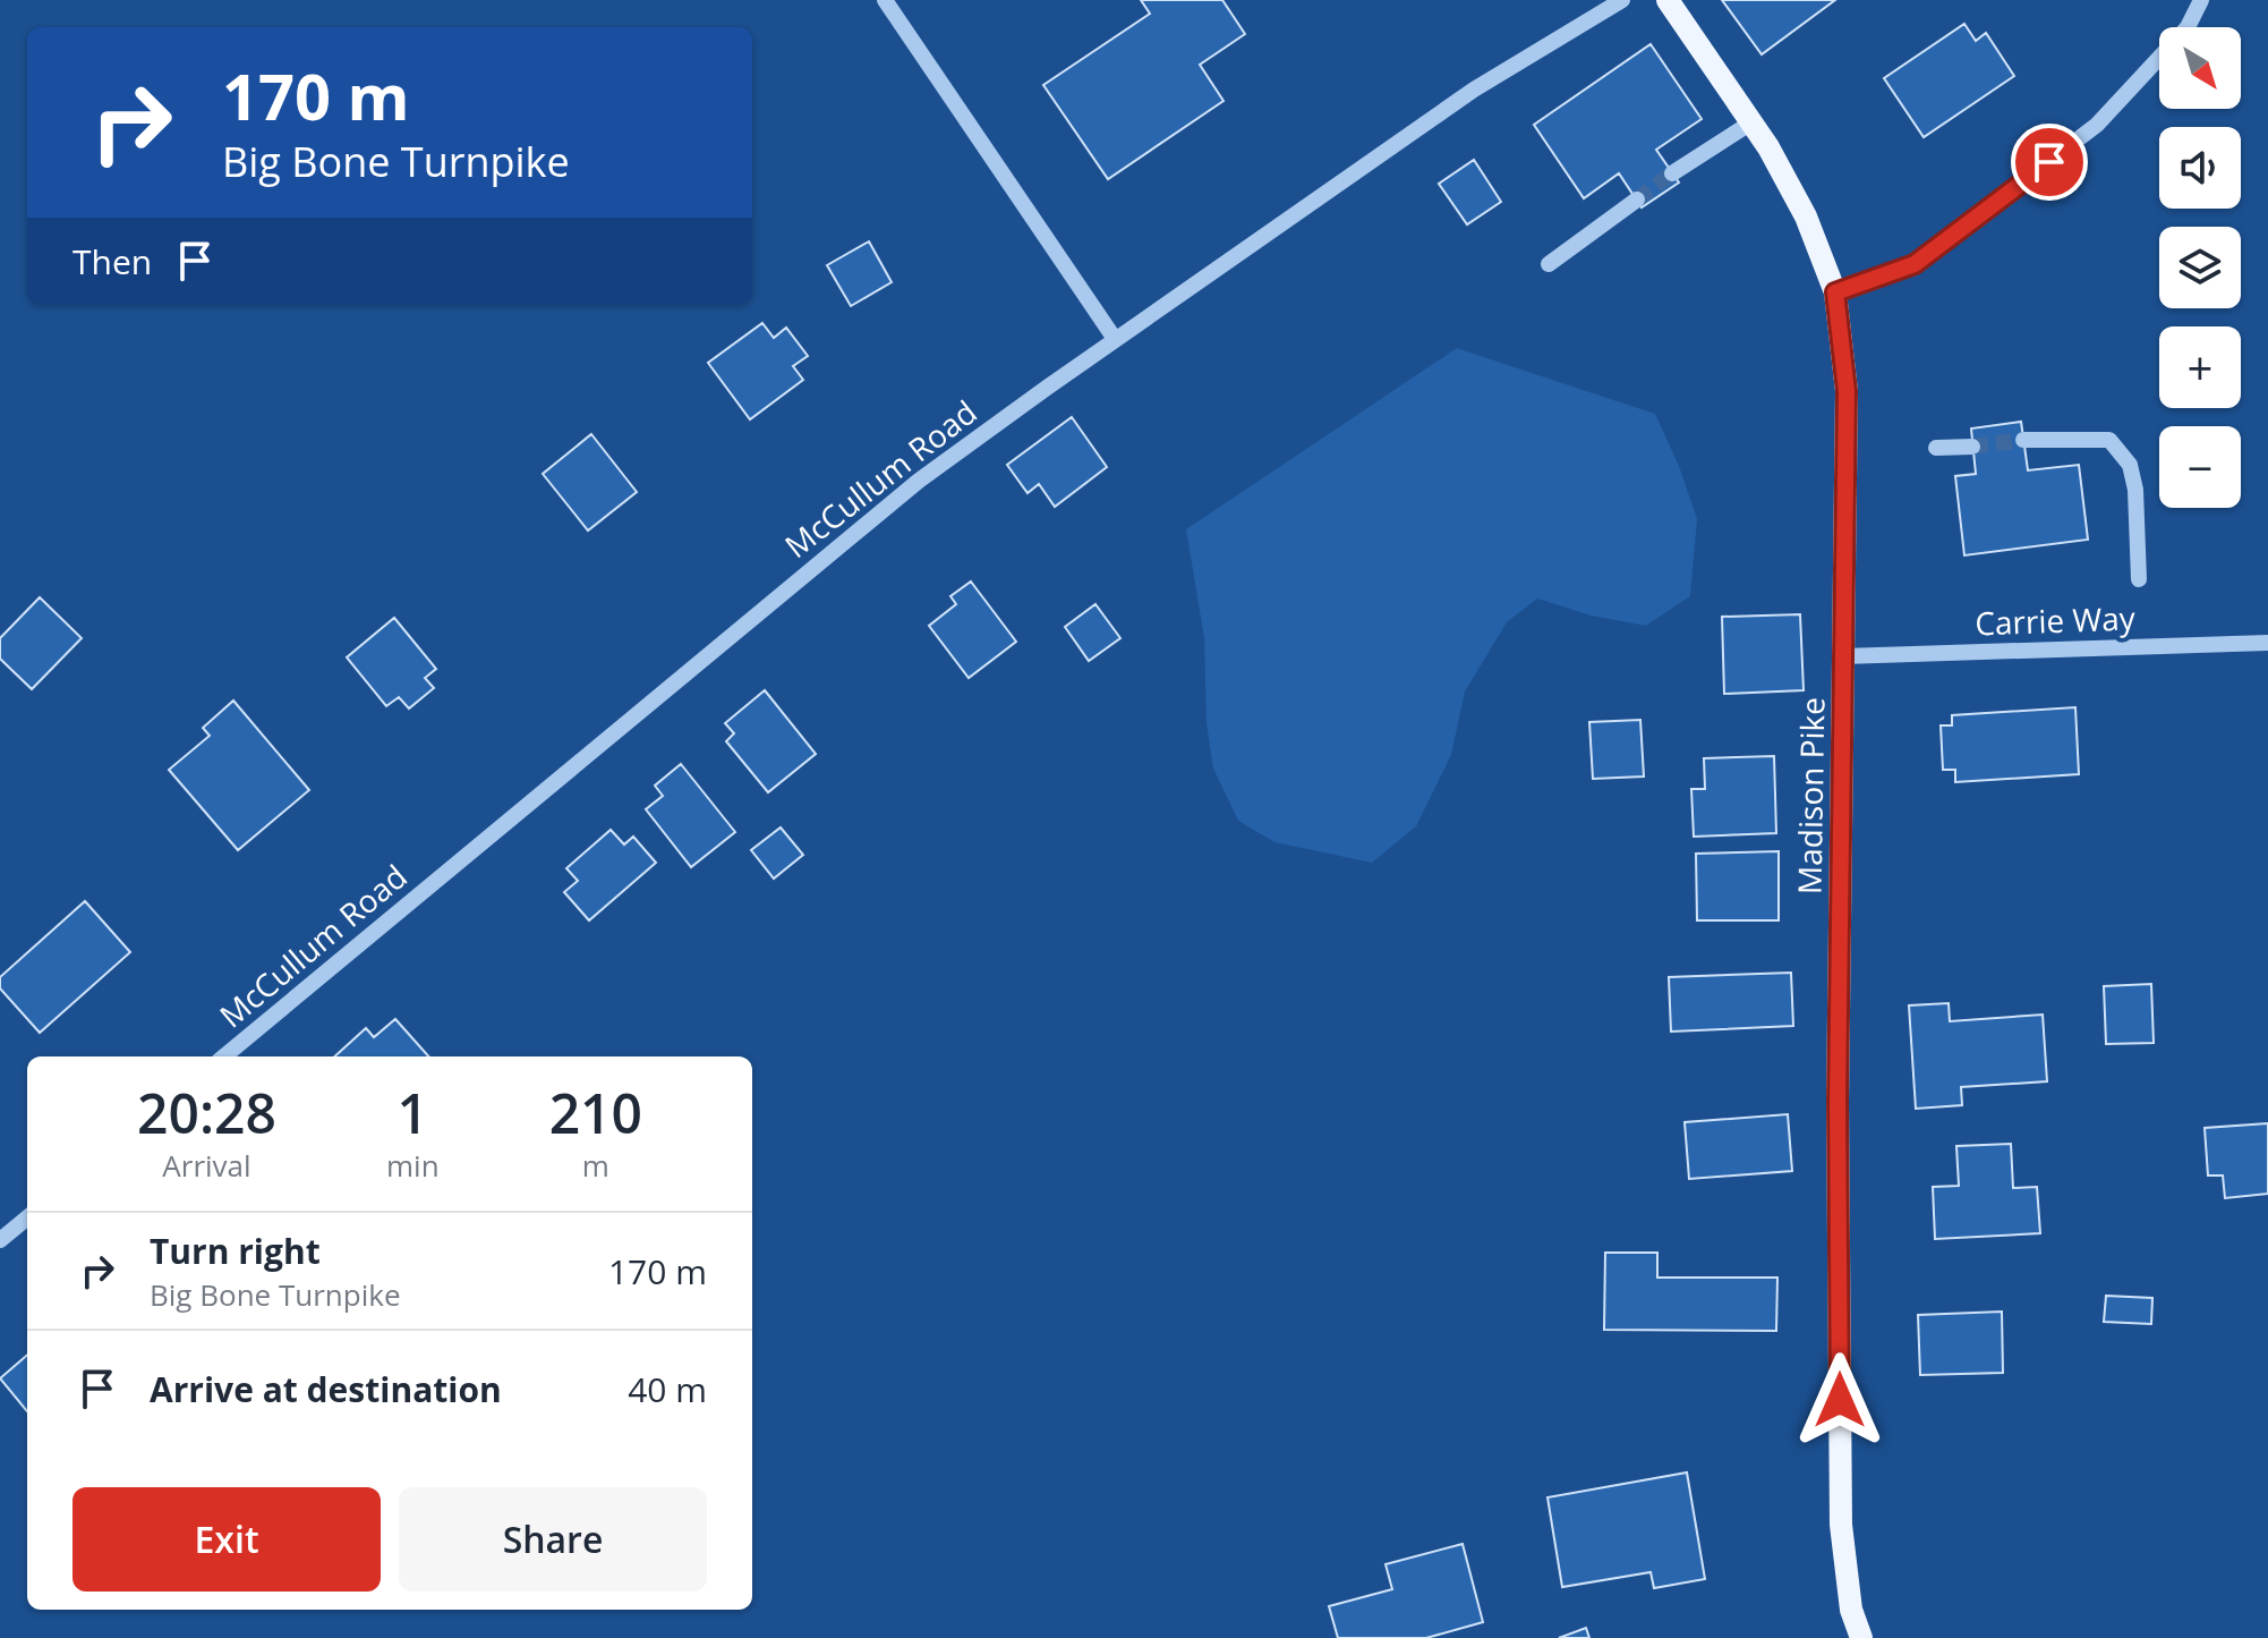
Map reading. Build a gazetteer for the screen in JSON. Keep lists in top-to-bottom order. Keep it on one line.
{"streets":{"main road":["Madison Pike"],"street":["McCullum Road","Carrie Way"]},"crossings":[["Carrie Way","Madison Pike"]],"north":"bottom right","page":{"map_buttons":["+","−"],"turn":["170 m","Big Bone Turnpike"],"then":"Then","eta":["20:28","Arrival","1","min","210","m"],"list":[{"name":"Turn right","note":"Big Bone Turnpike","value":"170 m"},{"name":"Arrive at destination","value":"40 m"}],"buttons":["Exit","Share"]}}
